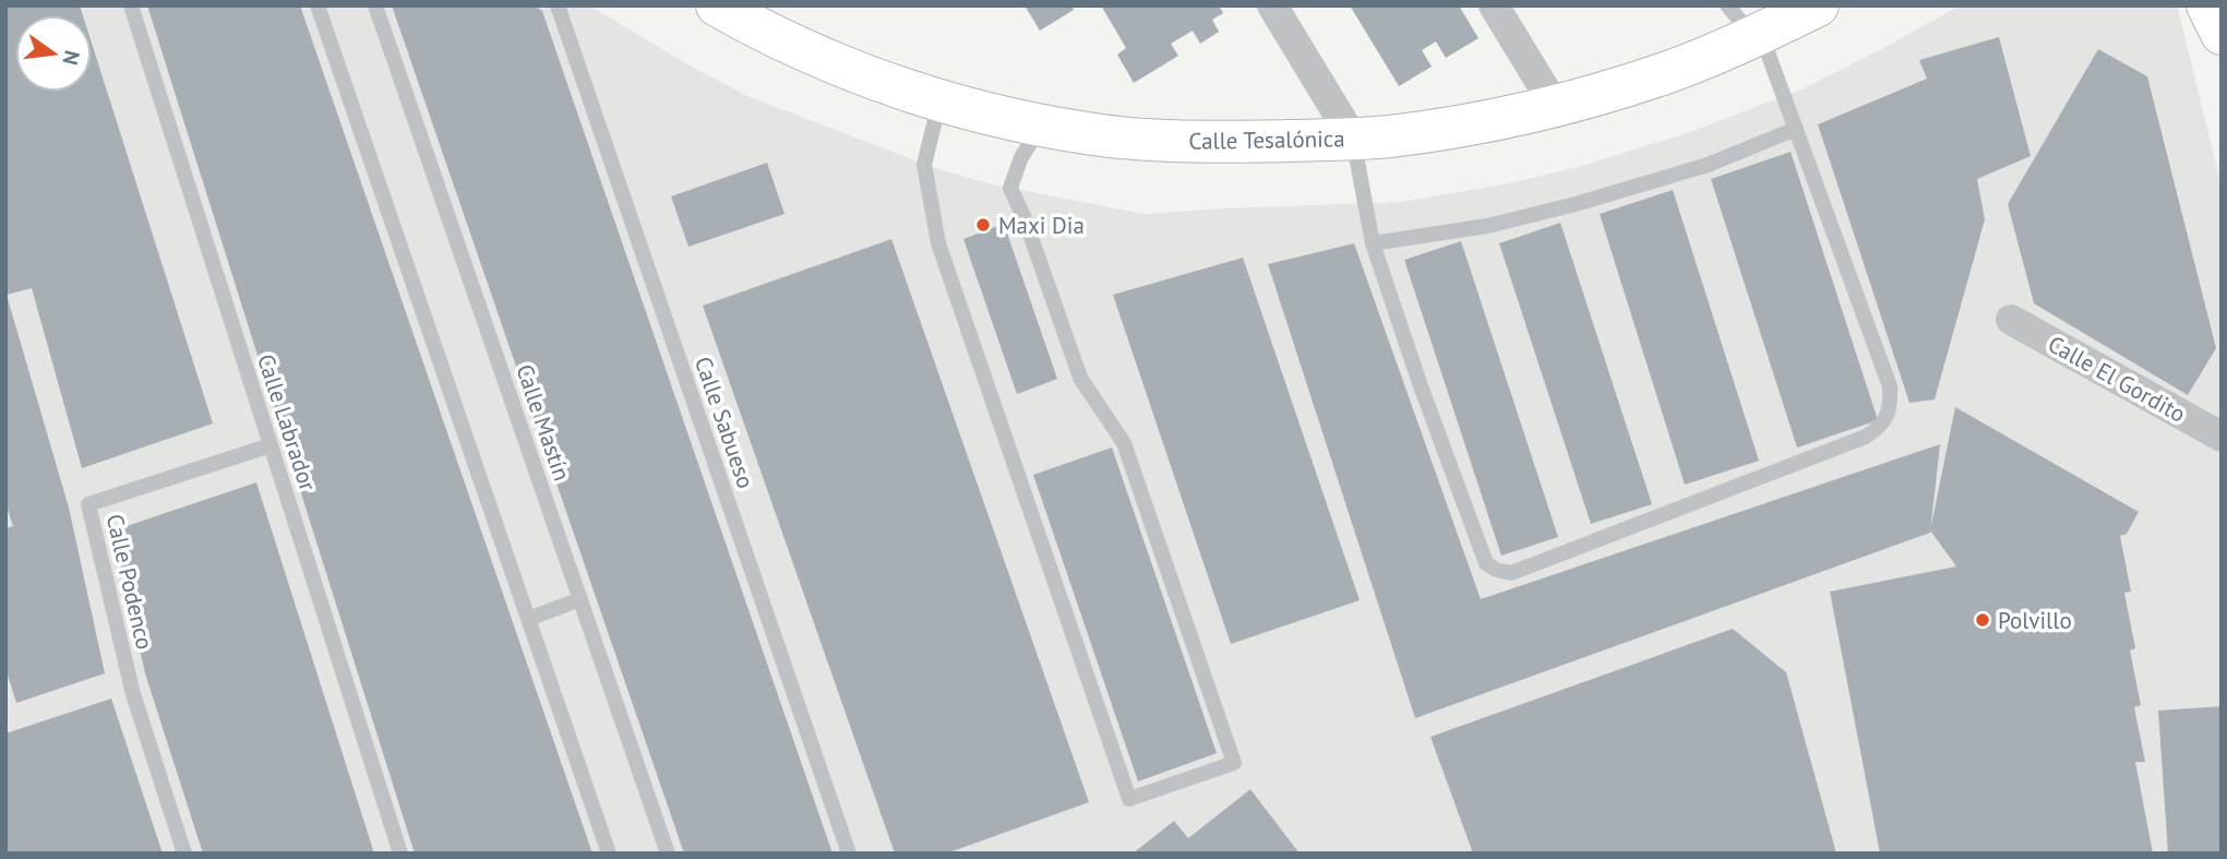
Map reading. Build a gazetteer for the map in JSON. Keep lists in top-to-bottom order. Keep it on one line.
{"streets":{"street":["Calle Tesalónica","Calle El Gordito"],"lane":["Calle Labrador","Calle Mastín","Calle Sabueso","Calle Podenco"]},"crossings":[["Calle Labrador","Calle Podenco"]],"places":["Maxi Dia","Polvillo"],"north":"right"}
